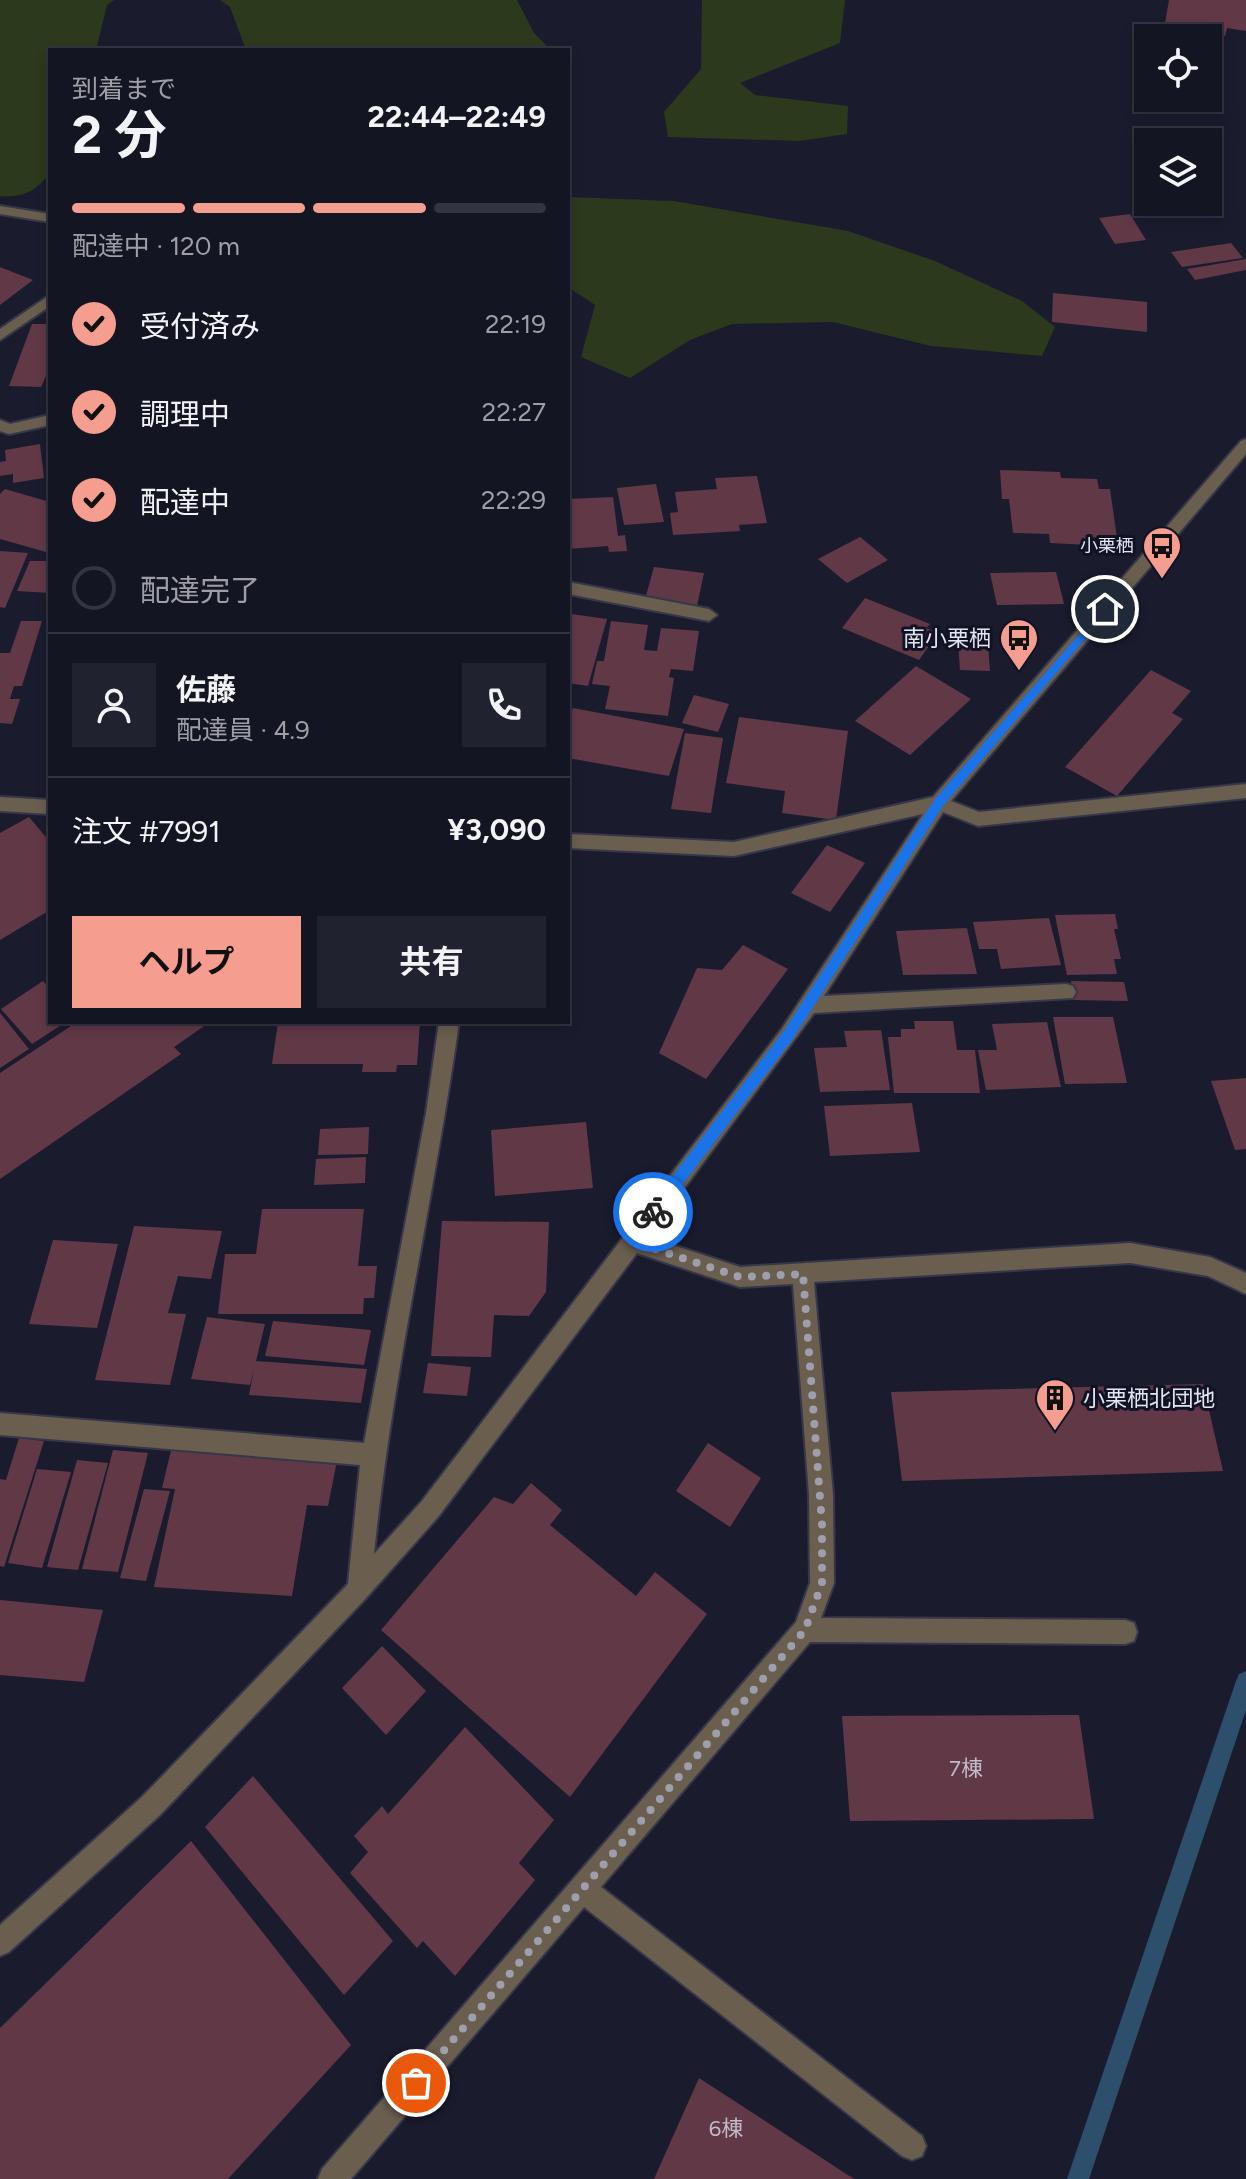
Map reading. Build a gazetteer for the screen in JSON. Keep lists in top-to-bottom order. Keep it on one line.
{"places":{"bus stop":["小栗栖","南小栗栖"],"building":["小栗栖北団地"]},"house_numbers":["7棟","6棟"],"page":{"heading":["2 分","到着まで","22:44–22:49"],"panel":["佐藤","配達員 · 4.9","注文 #7991","¥3,090"],"bar":"配達中 · 120 m","list":[["受付済み","22:19"],["調理中","22:27"],["配達中","22:29"],"配達完了"],"buttons":["ヘルプ","共有"]}}
